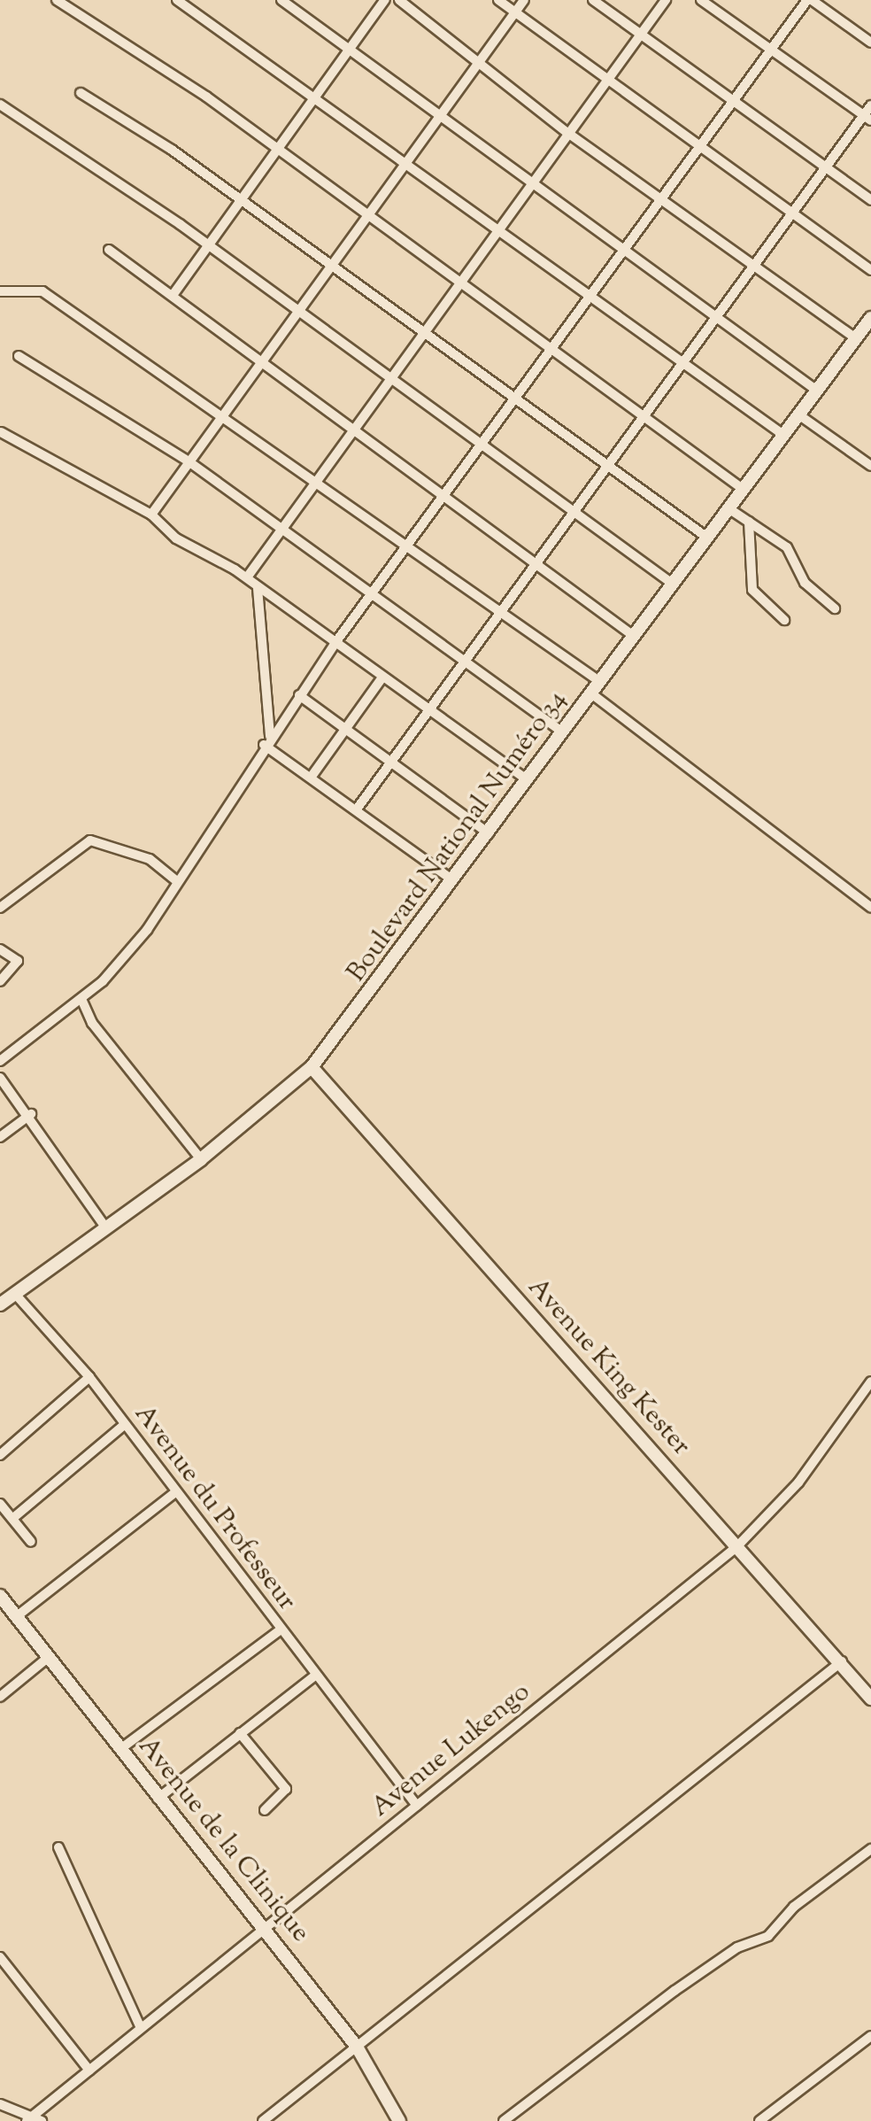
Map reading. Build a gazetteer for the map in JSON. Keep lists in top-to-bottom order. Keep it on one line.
{"streets":{"street":["Boulevard National Numéro 34","Avenue King Kester","Avenue du Professeur","Avenue Lukengo","Avenue de la Clinique"]},"crossings":[["Boulevard National Numéro 34","Avenue King Kester"],["Boulevard National Numéro 34","Avenue du Professeur"],["Avenue King Kester","Avenue Lukengo"],["Avenue du Professeur","Avenue Lukengo"],["Avenue Lukengo","Avenue de la Clinique"]]}
